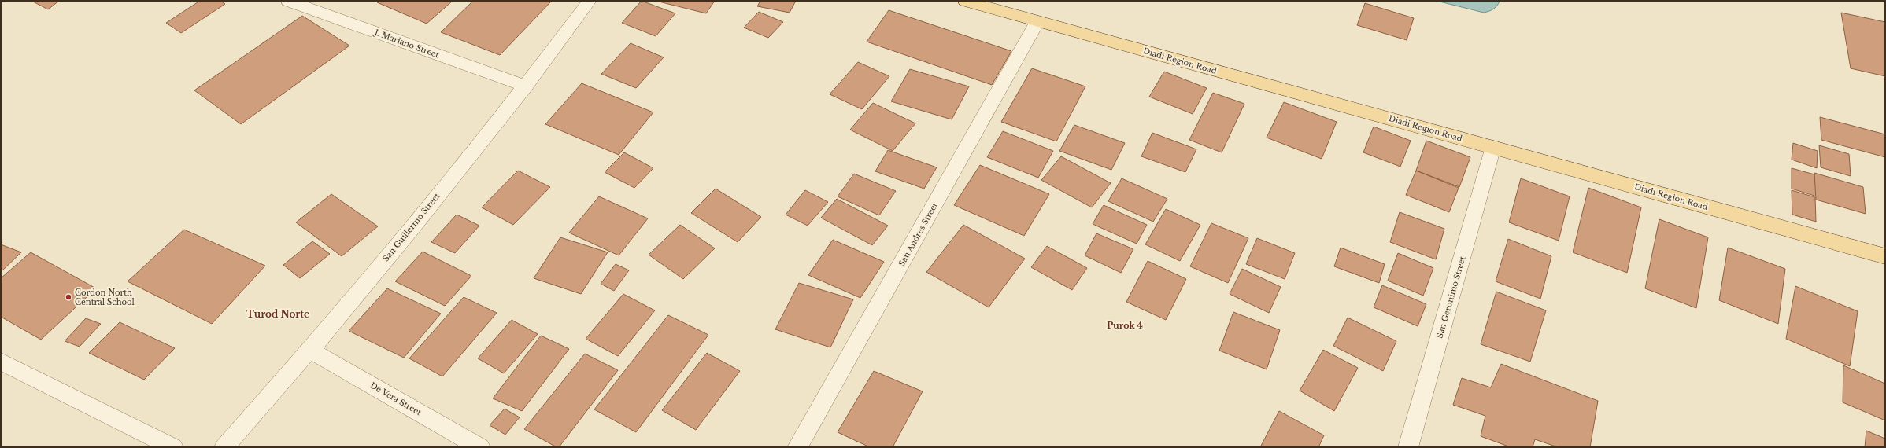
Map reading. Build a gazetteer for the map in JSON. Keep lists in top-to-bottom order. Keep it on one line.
{"streets":{"main road":["Diadi Region Road"],"street":["J. Mariano Street","San Guillermo Street","San Andres Street","San Geronimo Street","De Vera Street"]},"crossings":[["J. Mariano Street","San Guillermo Street"],["Diadi Region Road","San Andres Street"],["Diadi Region Road","San Geronimo Street"],["San Guillermo Street","De Vera Street"]],"districts":["Turod Norte","Purok 4"],"places":["Cordon North Central School"]}
